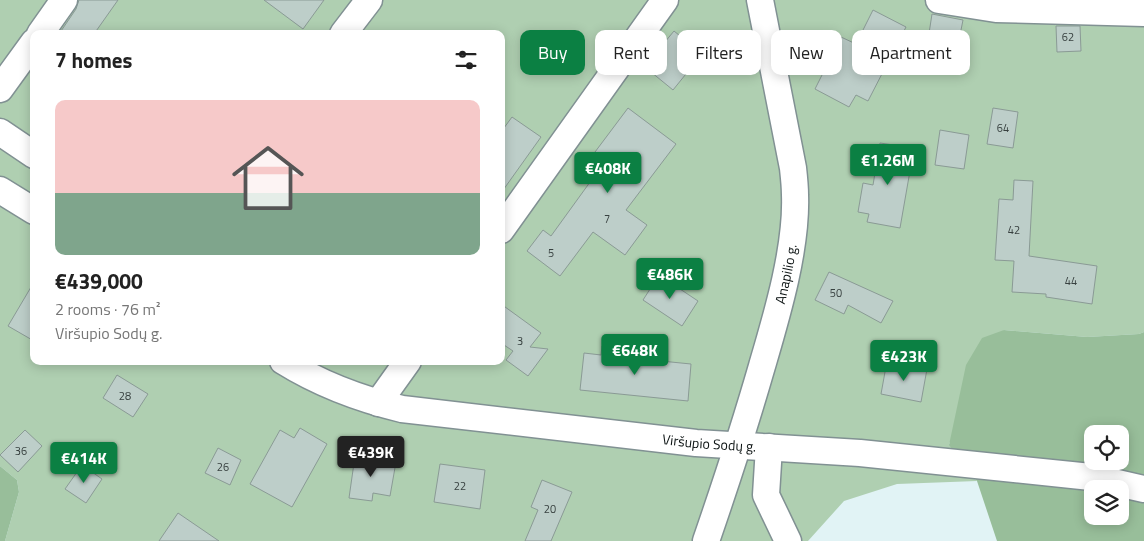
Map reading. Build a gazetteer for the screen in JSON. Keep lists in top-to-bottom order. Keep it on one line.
{"streets":{"street":["Anapilio g.","Viršupio Sodų g."]},"crossings":[["Anapilio g.","Viršupio Sodų g."]],"house_numbers":["62","64","7","42","5","44","50","3","28","36","26","22","20"],"page":{"chip":["Buy","Rent","Filters","New","Apartment"],"heading":"7 homes","list":[{"name":"€439,000","note":"2 rooms · 76 m² · Viršupio Sodų g."}],"price":["€1.26M","€408K","€486K","€648K","€423K","€439K","€414K"]}}
